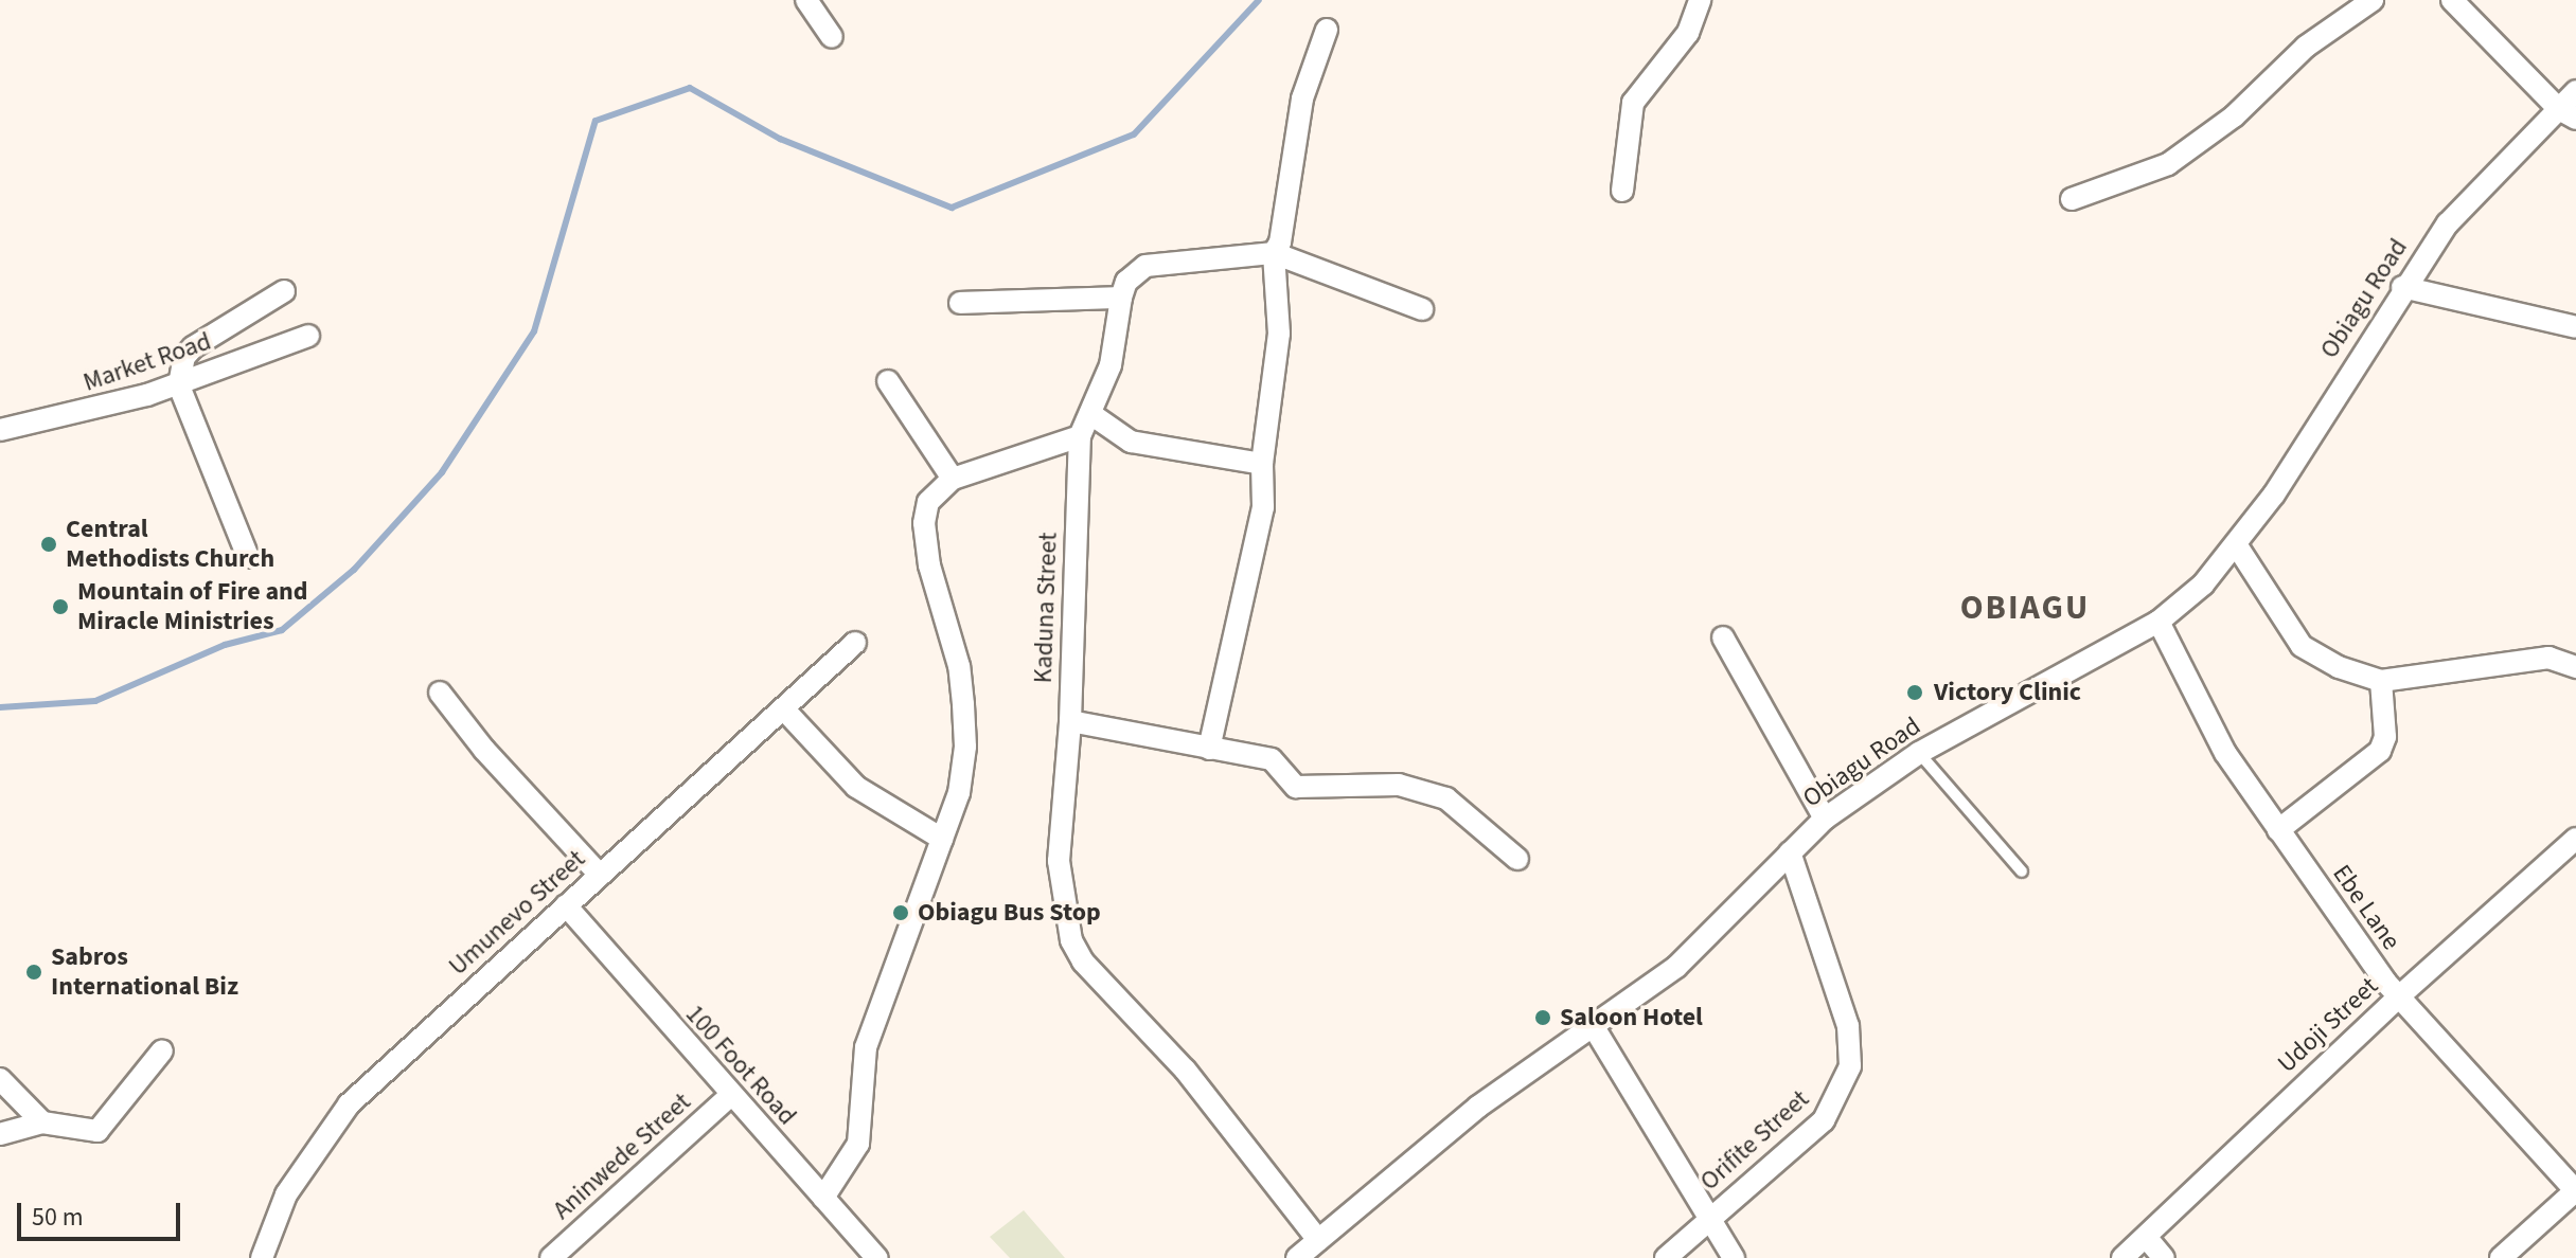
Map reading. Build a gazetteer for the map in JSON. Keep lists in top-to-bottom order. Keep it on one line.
{"streets":{"street":["Obiagu Road","Market Road","Kaduna Street","Ebe Lane","Umunevo Street","Udoji Street","100 Foot Road","Orifite Street","Aninwede Street"]},"crossings":[["Obiagu Road","Kaduna Street"],["Obiagu Road","Ebe Lane"],["Obiagu Road","Orifite Street"],["Ebe Lane","Udoji Street"],["Umunevo Street","100 Foot Road"],["100 Foot Road","Aninwede Street"]],"districts":["OBIAGU"],"places":["Central Methodists Church","Mountain of Fire and Miracle Ministries","Victory Clinic","Obiagu Bus Stop","Sabros International Biz","Saloon Hotel"],"scale_bar":"50 m"}
